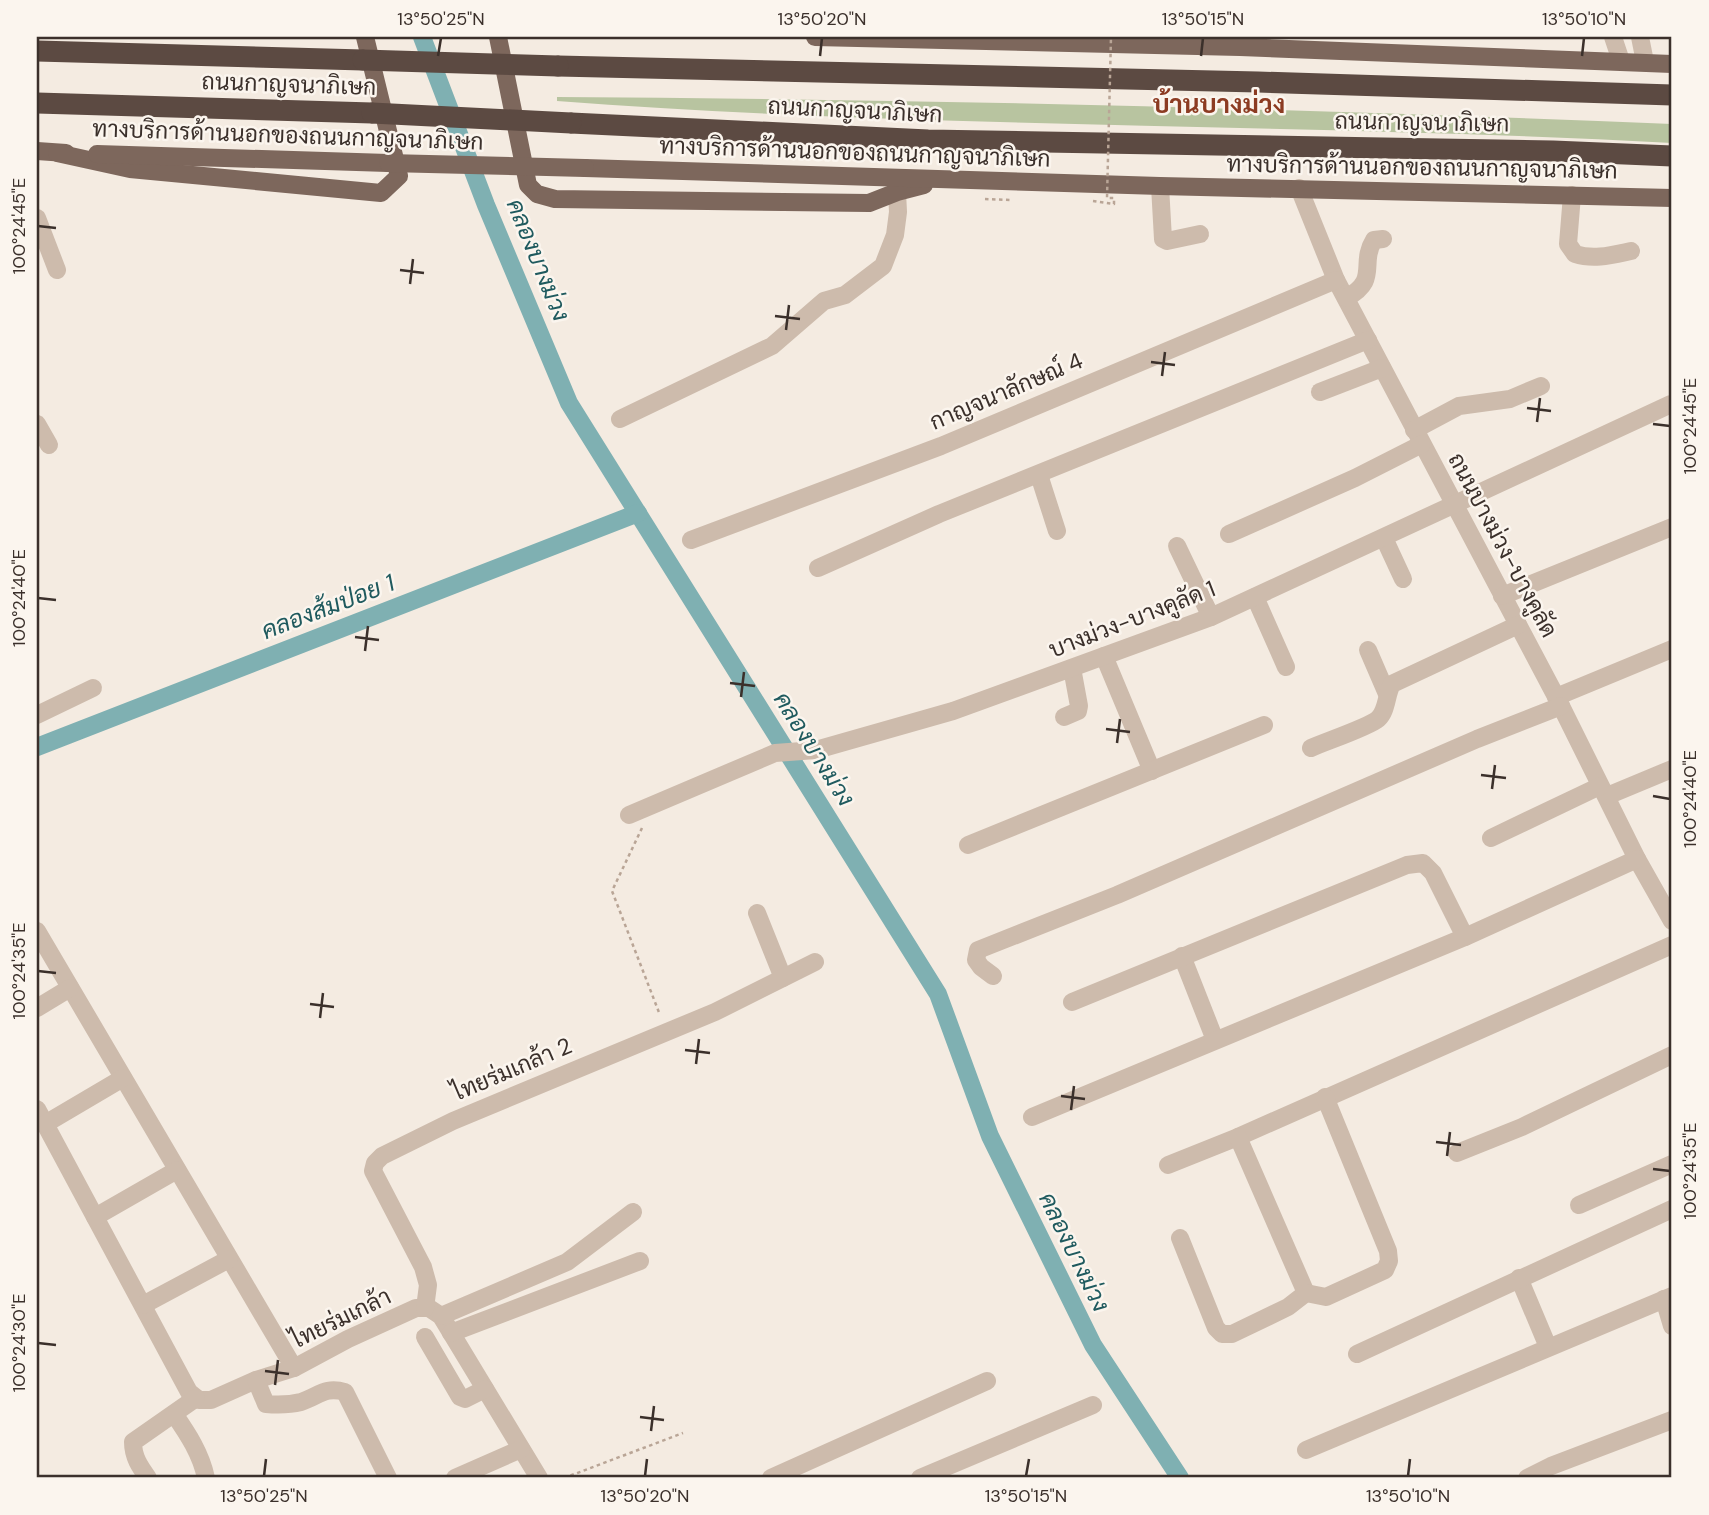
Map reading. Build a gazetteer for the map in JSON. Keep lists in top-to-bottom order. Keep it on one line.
{"streets":{"highway":["ถนนกาญจนาภิเษก"],"main road":["ทางบริการด้านนอกของถนนกาญจนาภิเษก"],"street":["กาญจนาลักษณ์ 4","ถนนบางม่วง-บางคูลัด","บางม่วง-บางคูลัด 1","ไทยร่มเกล้า 2","ไทยร่มเกล้า"]},"crossings":[["ทางบริการด้านนอกของถนนกาญจนาภิเษก","ถนนบางม่วง-บางคูลัด"],["กาญจนาลักษณ์ 4","ถนนบางม่วง-บางคูลัด"],["ถนนบางม่วง-บางคูลัด","บางม่วง-บางคูลัด 1"],["ไทยร่มเกล้า 2","ไทยร่มเกล้า"]],"districts":["บ้านบางม่วง"],"water":["คลองบางม่วง","คลองส้มป่อย 1"],"coordinates":["13°50'25\"N","13°50'20\"N","13°50'15\"N","13°50'10\"N","100°24'45\"E","100°24'40\"E","100°24'35\"E","100°24'30\"E"]}
